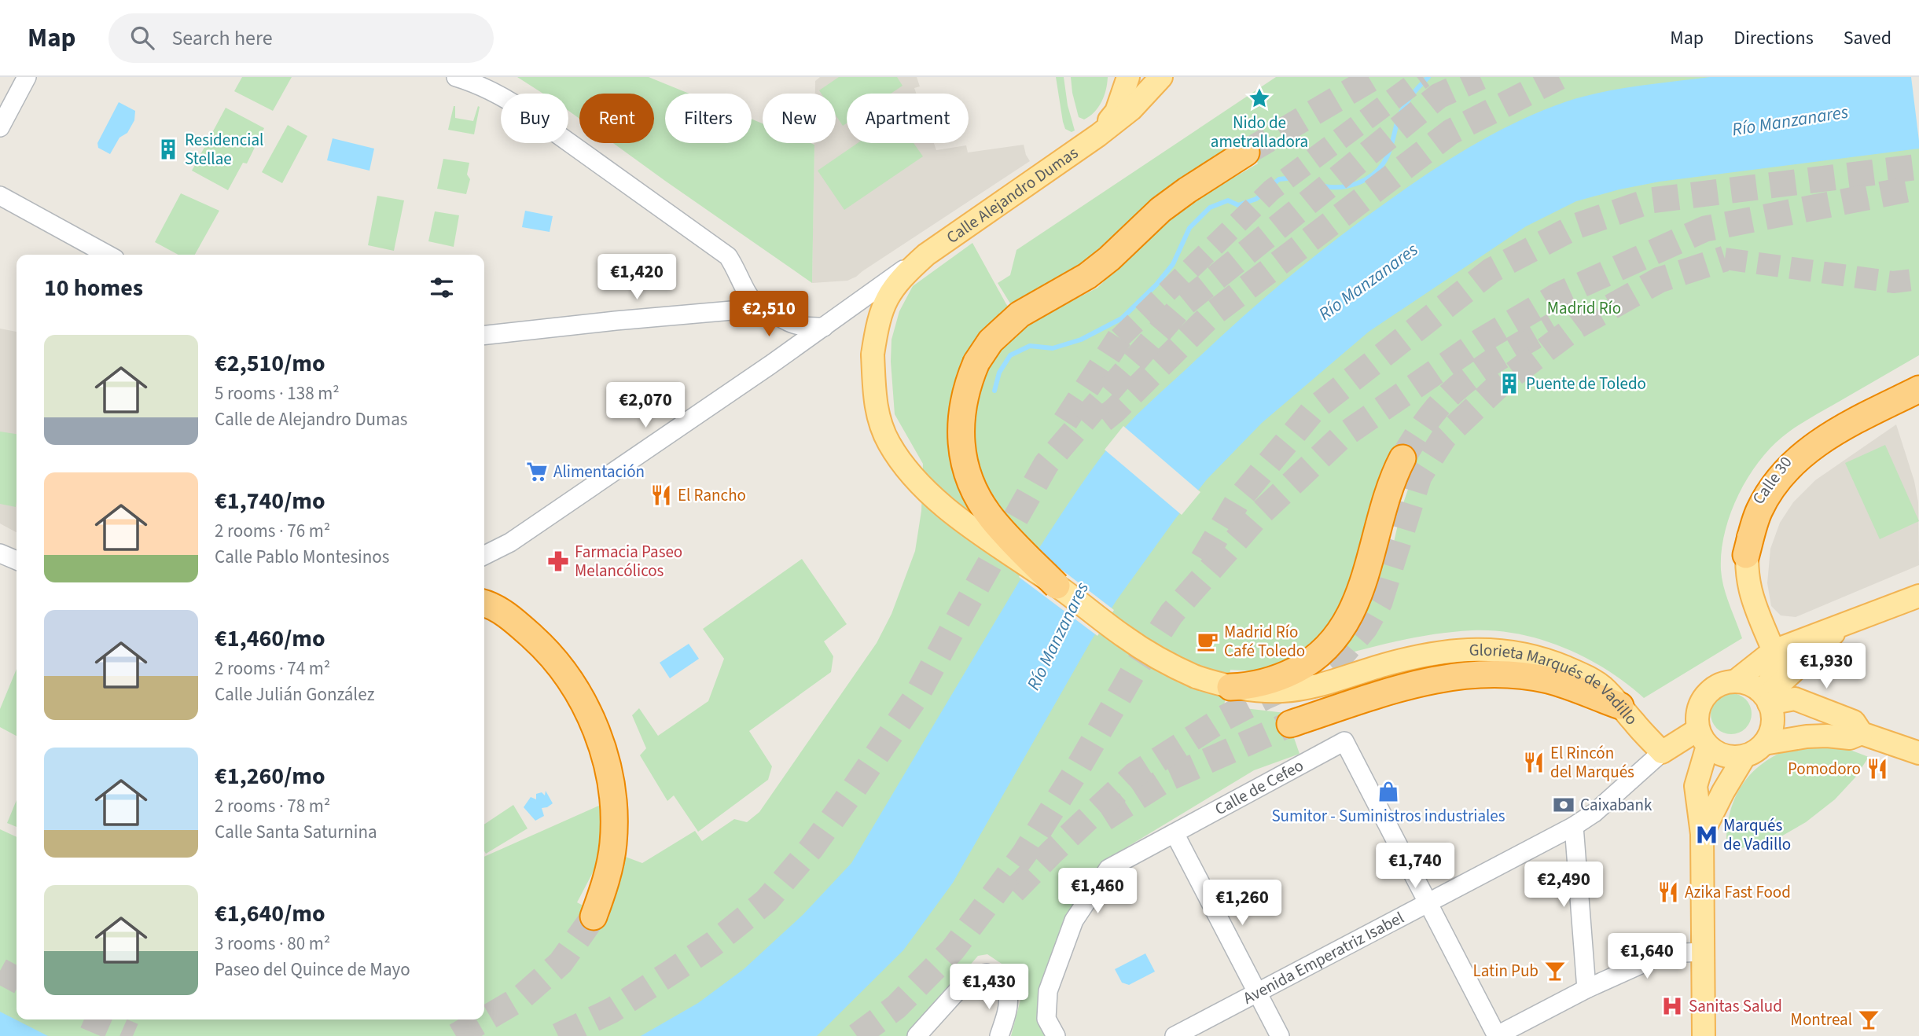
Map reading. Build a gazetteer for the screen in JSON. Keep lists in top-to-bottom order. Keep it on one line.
{"streets":{"main road":["Calle Alejandro Dumas","Calle 30","Glorieta Marqués de Vadillo"],"street":["Calle de Cefeo","Avenida Emperatriz Isabel"]},"crossings":[["Calle Alejandro Dumas","Glorieta Marqués de Vadillo"],["Glorieta Marqués de Vadillo","Avenida Emperatriz Isabel"],["Calle de Cefeo","Avenida Emperatriz Isabel"]],"water":["Río Manzanares"],"parks":["Madrid Río"],"places":{"place":["Nido de ametralladora"],"building":["Residencial Stellae","Puente de Toledo"],"supermarket":["Alimentación"],"restaurant":["El Rancho","El Rincón del Marqués","Pomodoro","Azika Fast Food"],"pharmacy":["Farmacia Paseo Melancólicos"],"cafe":["Madrid Río Café Toledo"],"shop":["Sumitor - Suministros industriales"],"bank":["Caixabank"],"metro station":["Marqués de Vadillo"],"bar":["Latin Pub","Montreal"],"hospital":["Sanitas Salud"]},"page":{"header":"Map","search":"Search here","nav":["Map","Directions","Saved"],"chip":["Buy","Rent","Filters","New","Apartment"],"price":["€1,420","€2,510","€2,070","€1,930","€1,740","€2,490","€1,460","€1,260","€1,640","€1,430"],"heading":"10 homes","list":[{"name":"€2,510/mo","note":"5 rooms · 138 m² · Calle de Alejandro Dumas"},{"name":"€1,740/mo","note":"2 rooms · 76 m² · Calle Pablo Montesinos"},{"name":"€1,460/mo","note":"2 rooms · 74 m² · Calle Julián González"},{"name":"€1,260/mo","note":"2 rooms · 78 m² · Calle Santa Saturnina"},{"name":"€1,640/mo","note":"3 rooms · 80 m² · Paseo del Quince de Mayo"}]}}
